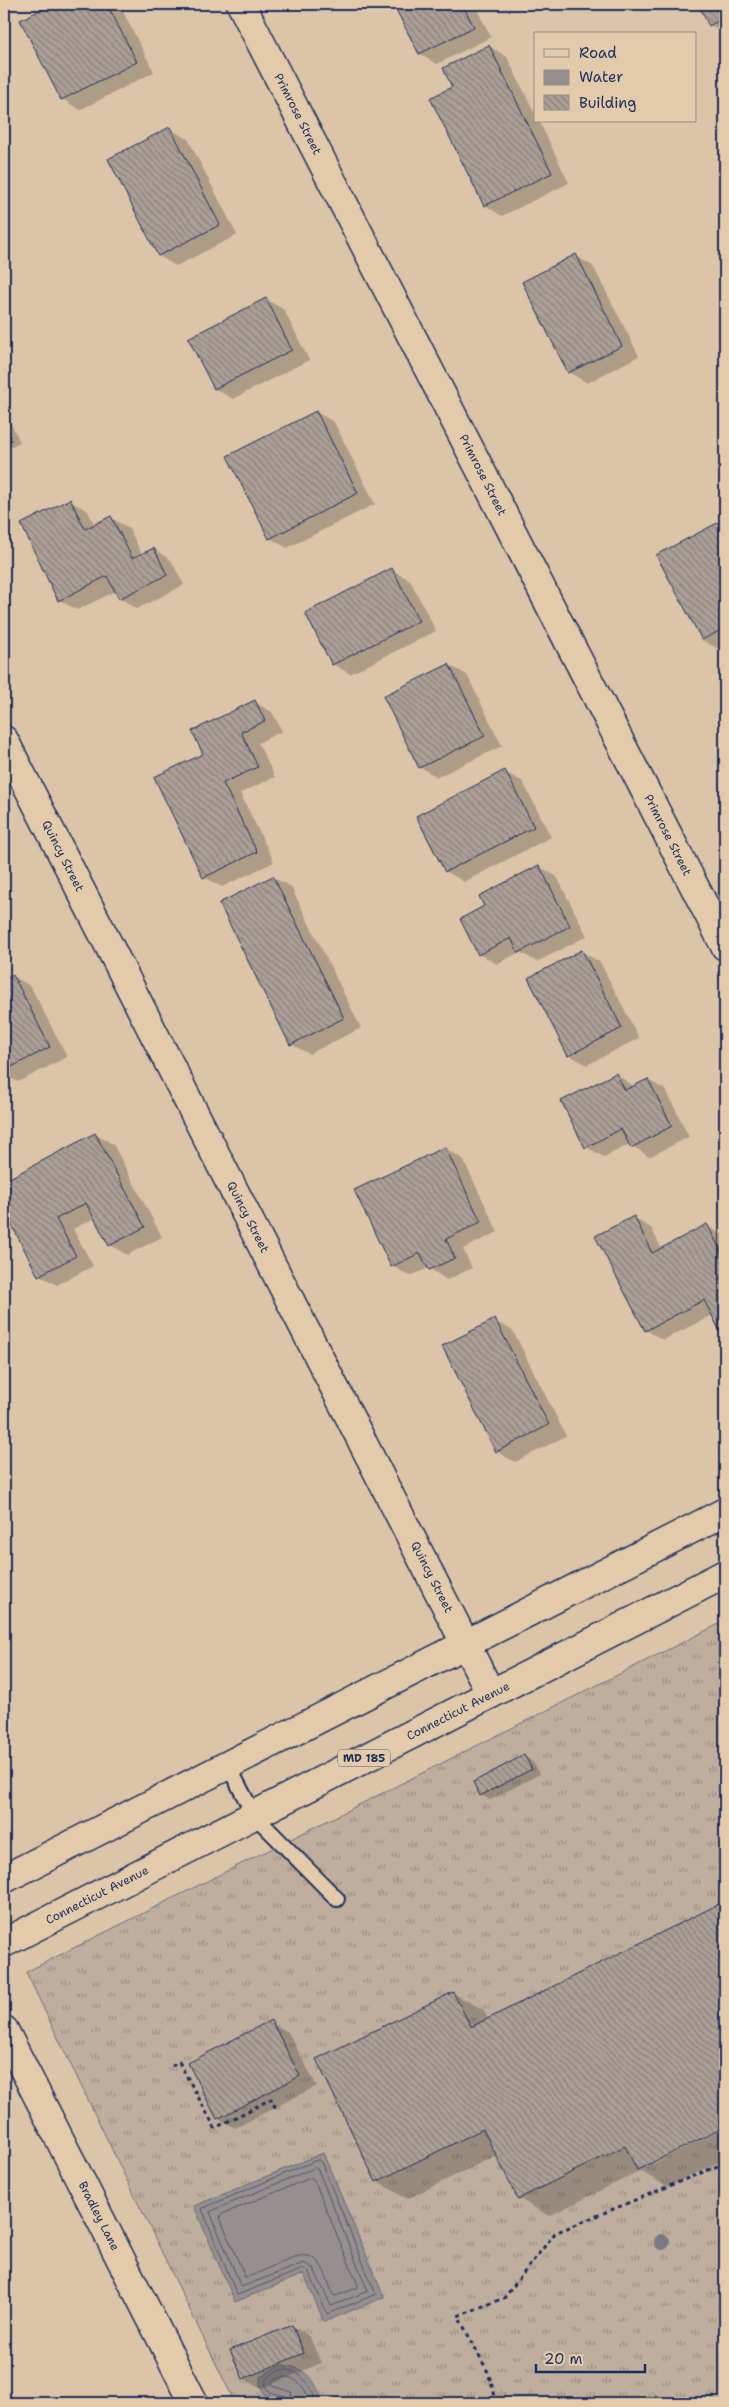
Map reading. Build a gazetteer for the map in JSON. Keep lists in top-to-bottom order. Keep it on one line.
{"streets":{"street":["Primrose Street","Quincy Street","Connecticut Avenue","MD 185","Bradley Lane"]},"crossings":[["Quincy Street","Connecticut Avenue"]],"legend":["Road","Water","Building"],"scale_bar":"20 m"}
